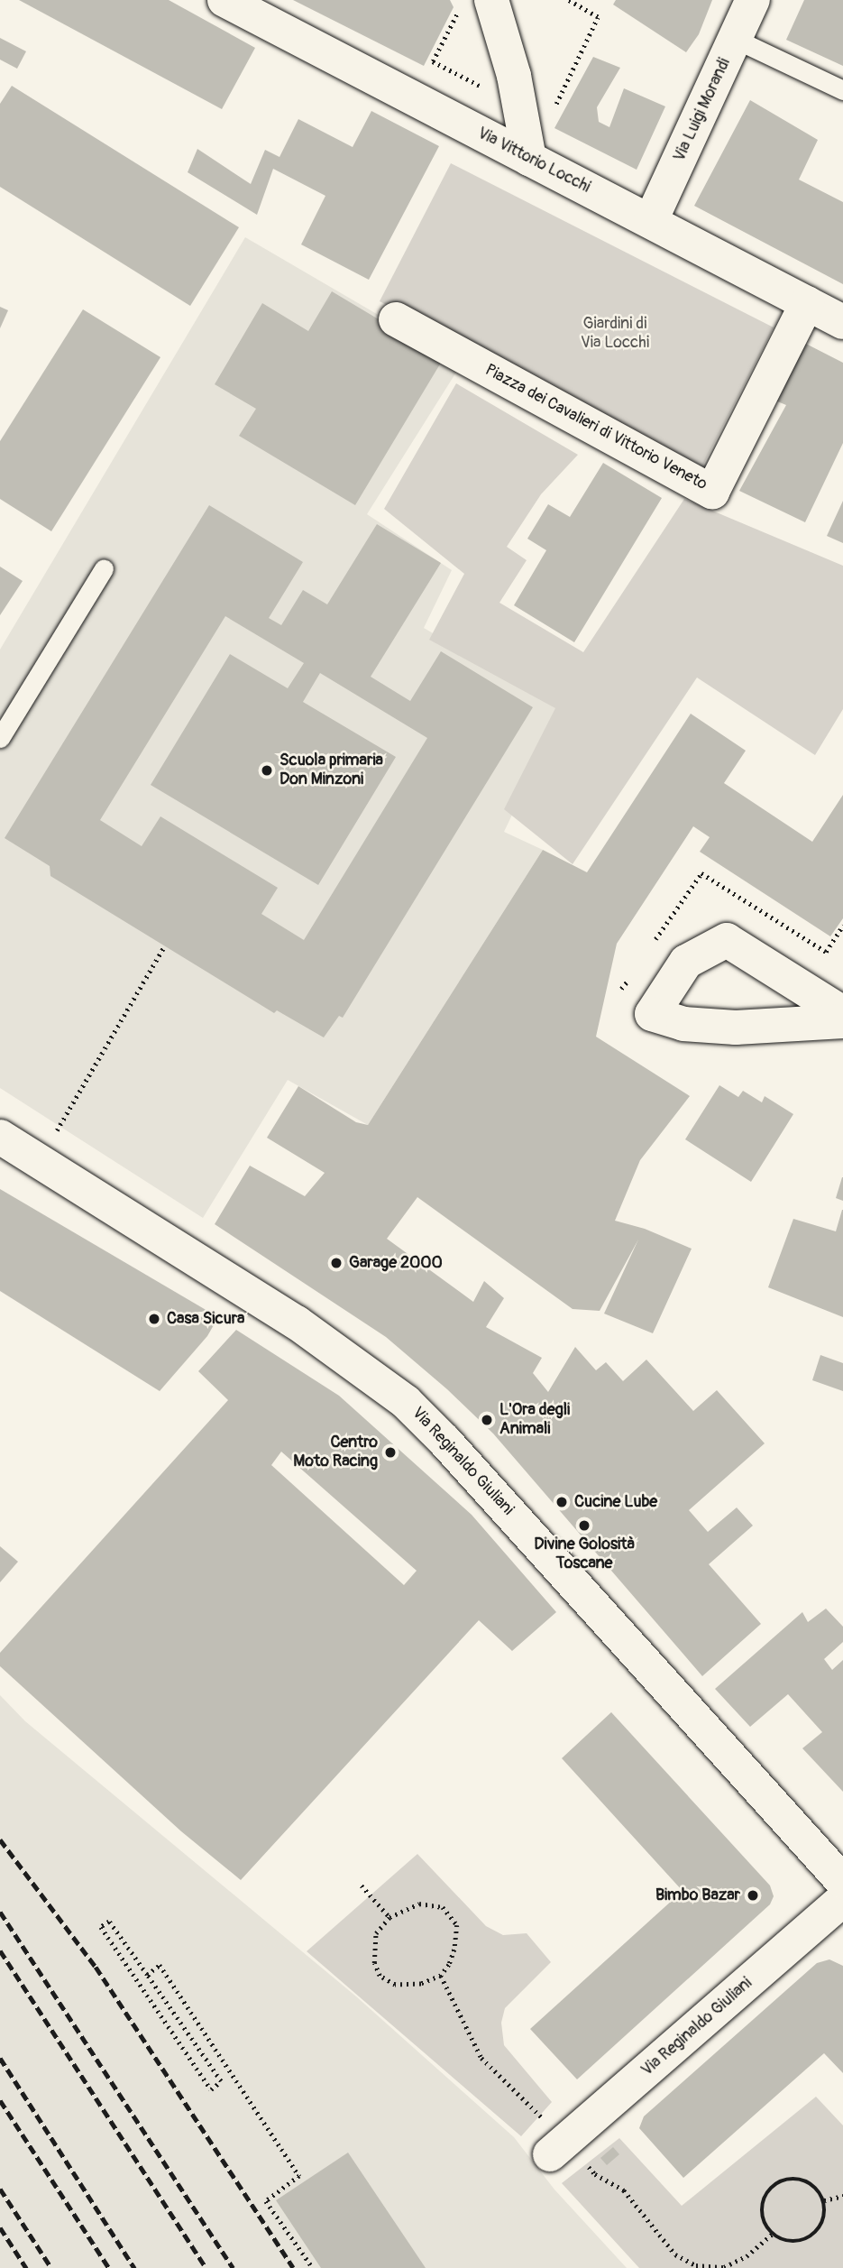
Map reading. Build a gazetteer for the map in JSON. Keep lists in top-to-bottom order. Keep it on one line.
{"streets":{"street":["Via Luigi Morandi","Via Vittorio Locchi","Piazza dei Cavalieri di Vittorio Veneto","Via Reginaldo Giuliani"]},"crossings":[["Via Luigi Morandi","Via Vittorio Locchi"],["Via Vittorio Locchi","Piazza dei Cavalieri di Vittorio Veneto"]],"parks":["Giardini di Via Locchi"],"places":["Scuola primaria Don Minzoni","Garage 2000","Casa Sicura","L'Ora degli Animali","Centro Moto Racing","Cucine Lube","Divine Golosità Toscane","Bimbo Bazar"]}
